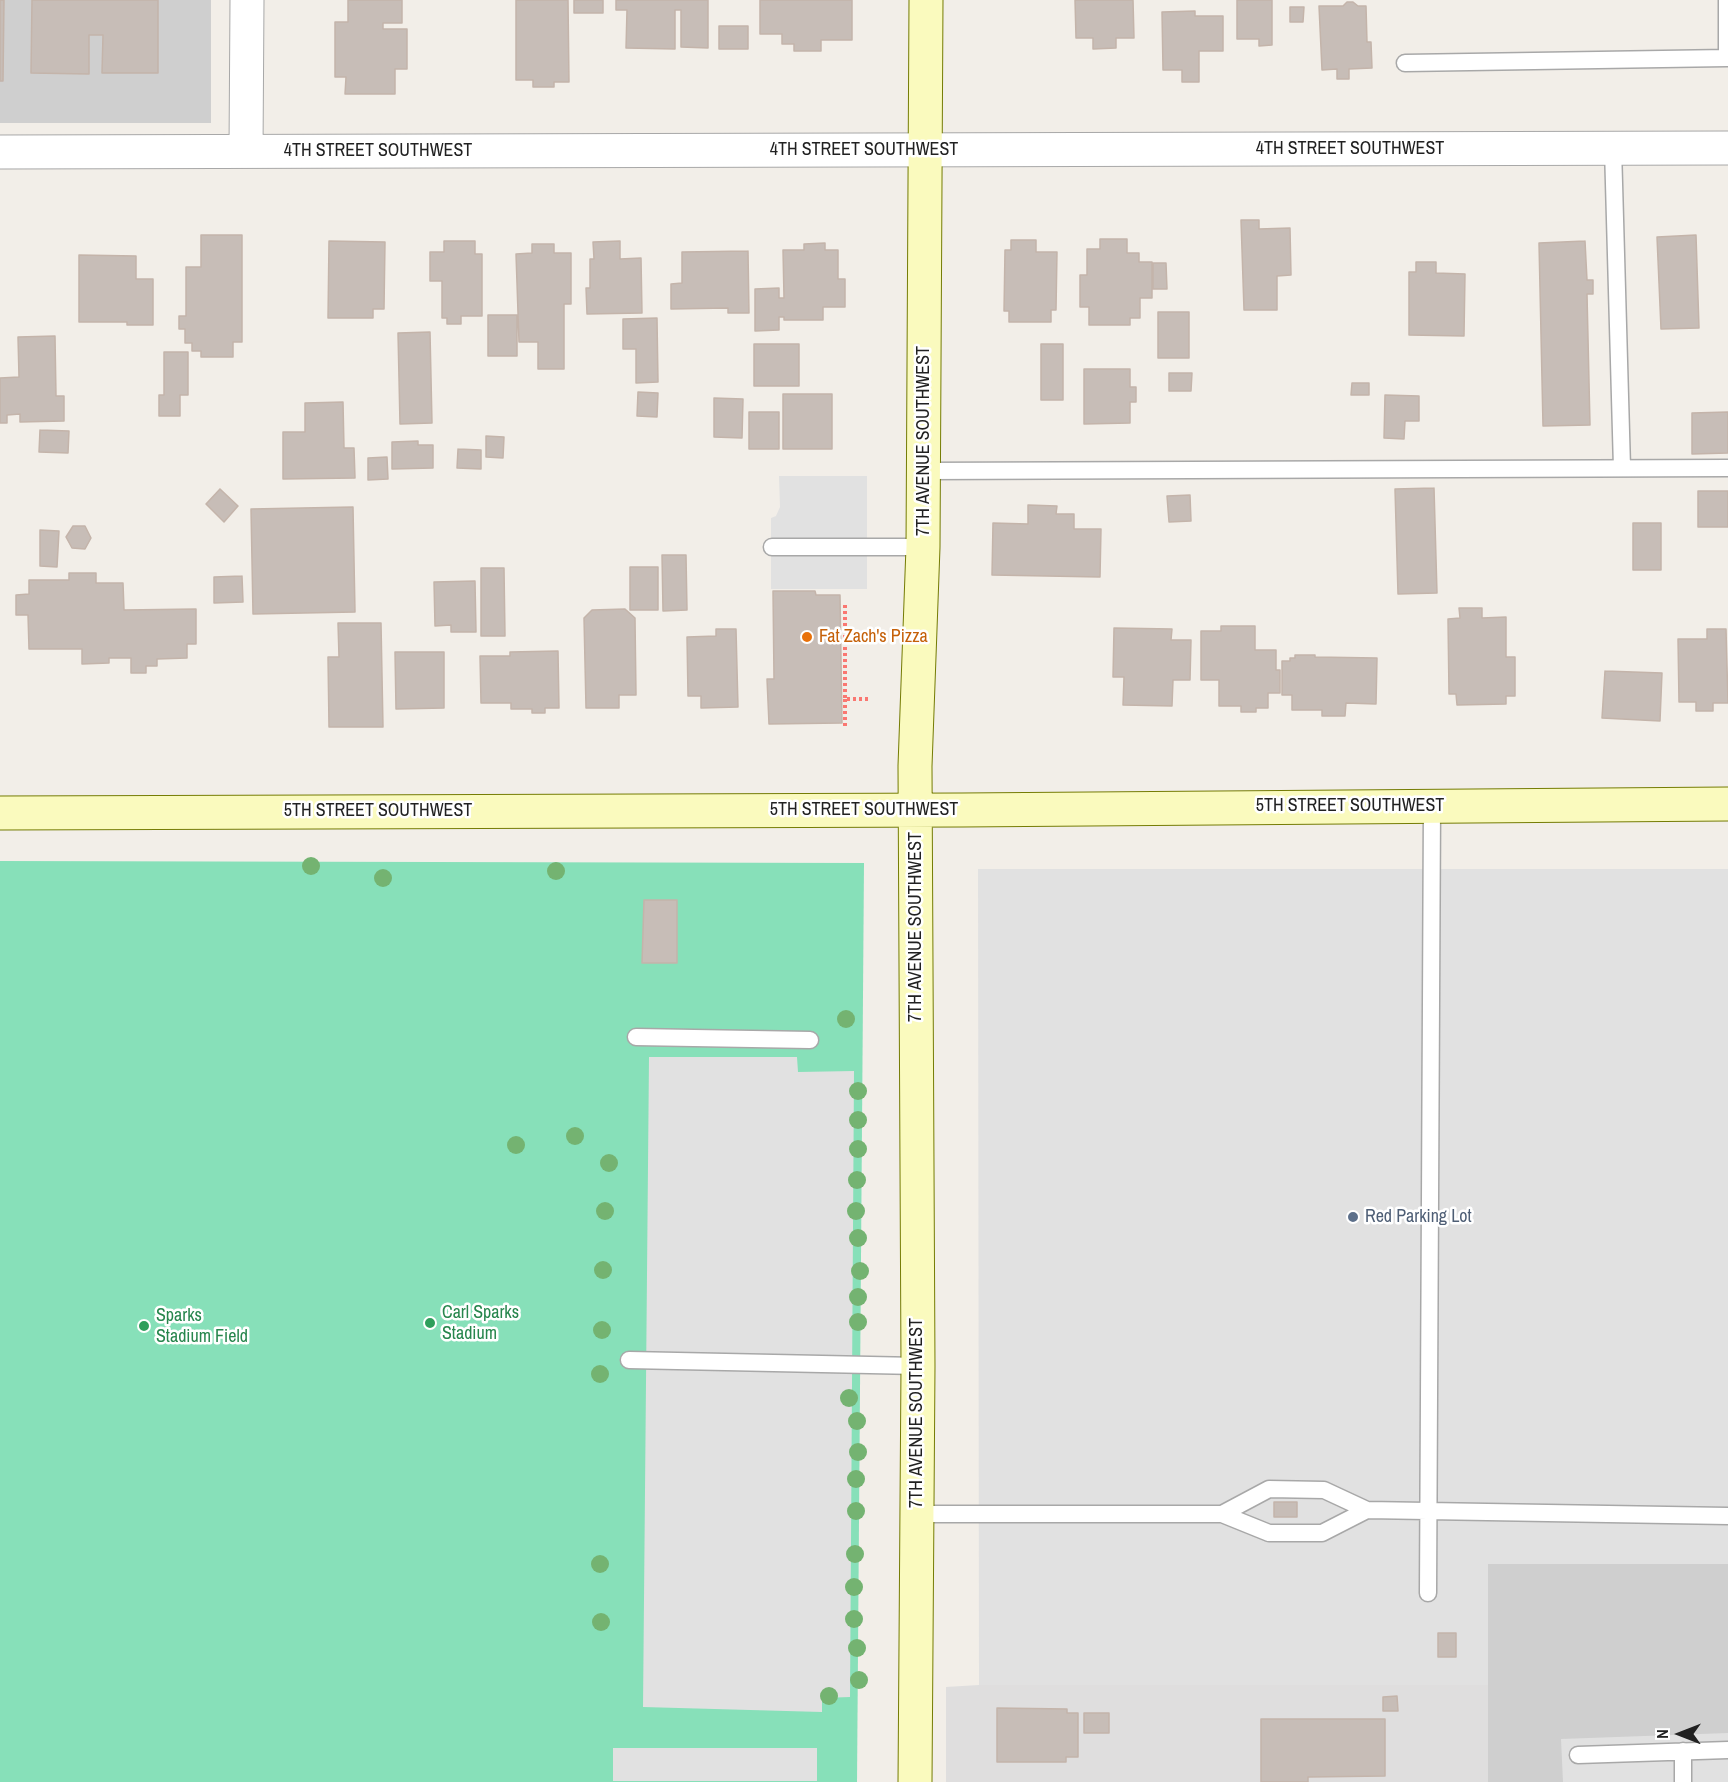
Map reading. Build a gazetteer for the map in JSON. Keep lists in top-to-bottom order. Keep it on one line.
{"streets":{"street":["4TH STREET SOUTHWEST","7TH AVENUE SOUTHWEST","5TH STREET SOUTHWEST"]},"crossings":[["4TH STREET SOUTHWEST","7TH AVENUE SOUTHWEST"],["7TH AVENUE SOUTHWEST","5TH STREET SOUTHWEST"]],"places":["Fat Zach's Pizza","Red Parking Lot","Carl Sparks Stadium","Sparks Stadium Field"],"north":"left"}
